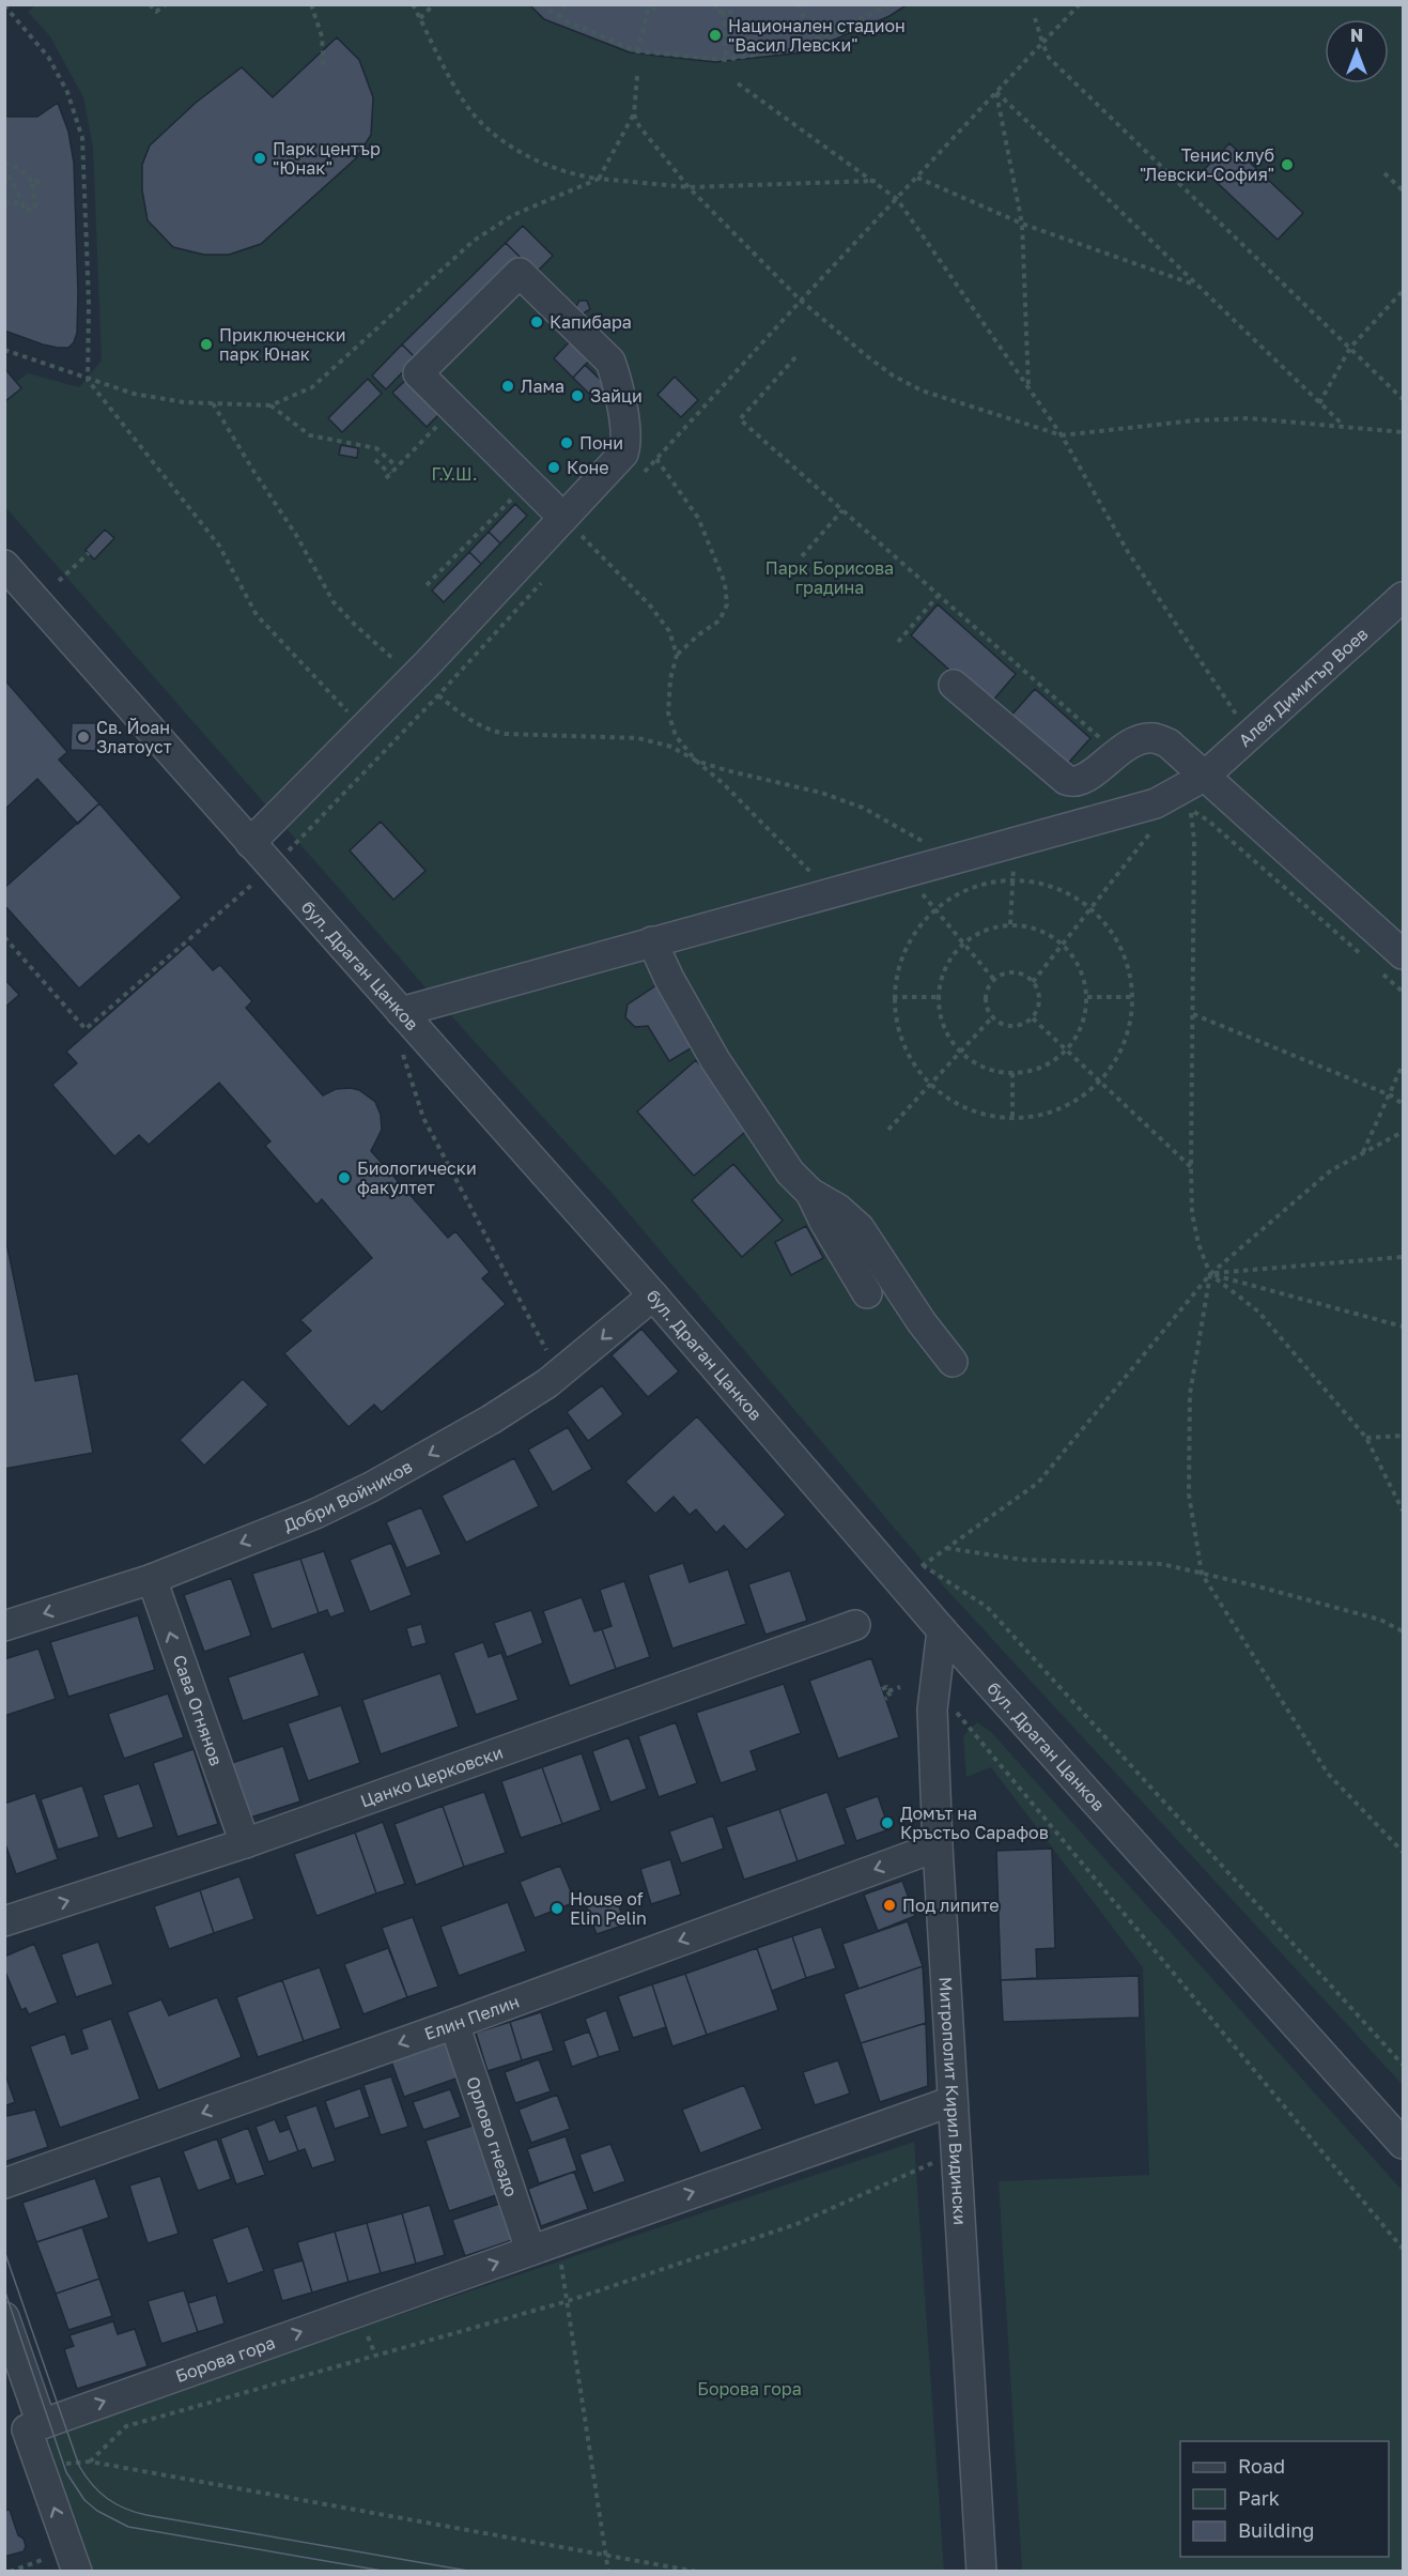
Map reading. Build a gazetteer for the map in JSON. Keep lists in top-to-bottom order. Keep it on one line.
{"streets":{"street":["Алея Димитър Воев","бул. Драган Цанков","Добри Войников","Сава Огнянов","Цанко Церковски","Елин Пелин","Митрополит Кирил Видински","Орлово гнездо","Борова гора"]},"crossings":[["Алея Димитър Воев","бул. Драган Цанков"],["бул. Драган Цанков","Добри Войников"],["бул. Драган Цанков","Митрополит Кирил Видински"],["Добри Войников","Сава Огнянов"],["Сава Огнянов","Цанко Церковски"],["Елин Пелин","Митрополит Кирил Видински"],["Елин Пелин","Орлово гнездо"],["Митрополит Кирил Видински","Борова гора"],["Орлово гнездо","Борова гора"]],"one_way":["Добри Войников","Сава Огнянов","Елин Пелин","Борова гора"],"parks":["Г.У.Ш.","Парк Борисова градина","Борова гора"],"places":["Национален стадион \"Васил Левски\"","Парк център \"Юнак\"","Тенис клуб \"Левски-София\"","Капибара","Приключенски парк Юнак","Лама","Зайци","Пони","Коне","Св. Йоан Златоуст","Биологически факултет","Домът на Кръстьо Сарафов","Под липите","House of Elin Pelin"],"legend":["Road","Park","Building"],"north":"top"}
